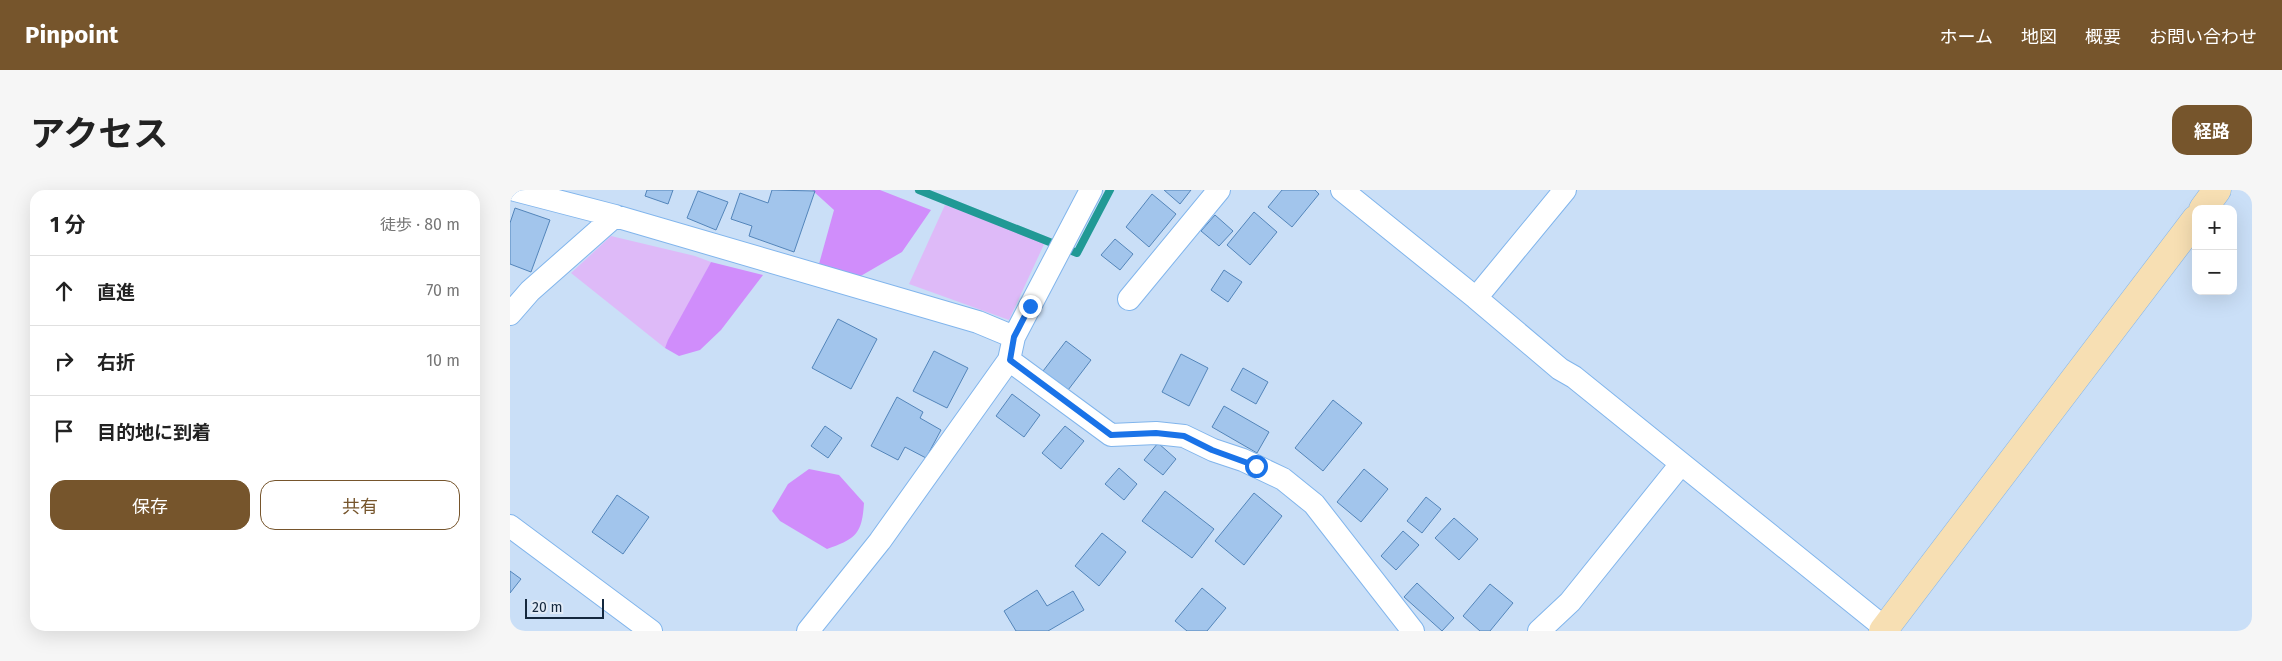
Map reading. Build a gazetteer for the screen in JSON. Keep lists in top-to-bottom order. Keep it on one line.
{"scale_bar":"20 m","page":{"header":"Pinpoint","nav":["ホーム","地図","概要","お問い合わせ"],"title":"アクセス","buttons":["経路",["保存","共有"]],"heading":["1 分","徒歩 · 80 m"],"map_buttons":["+","−"],"list":[["直進","70 m"],["右折","10 m"],"目的地に到着"],"scale":"20 m"}}
